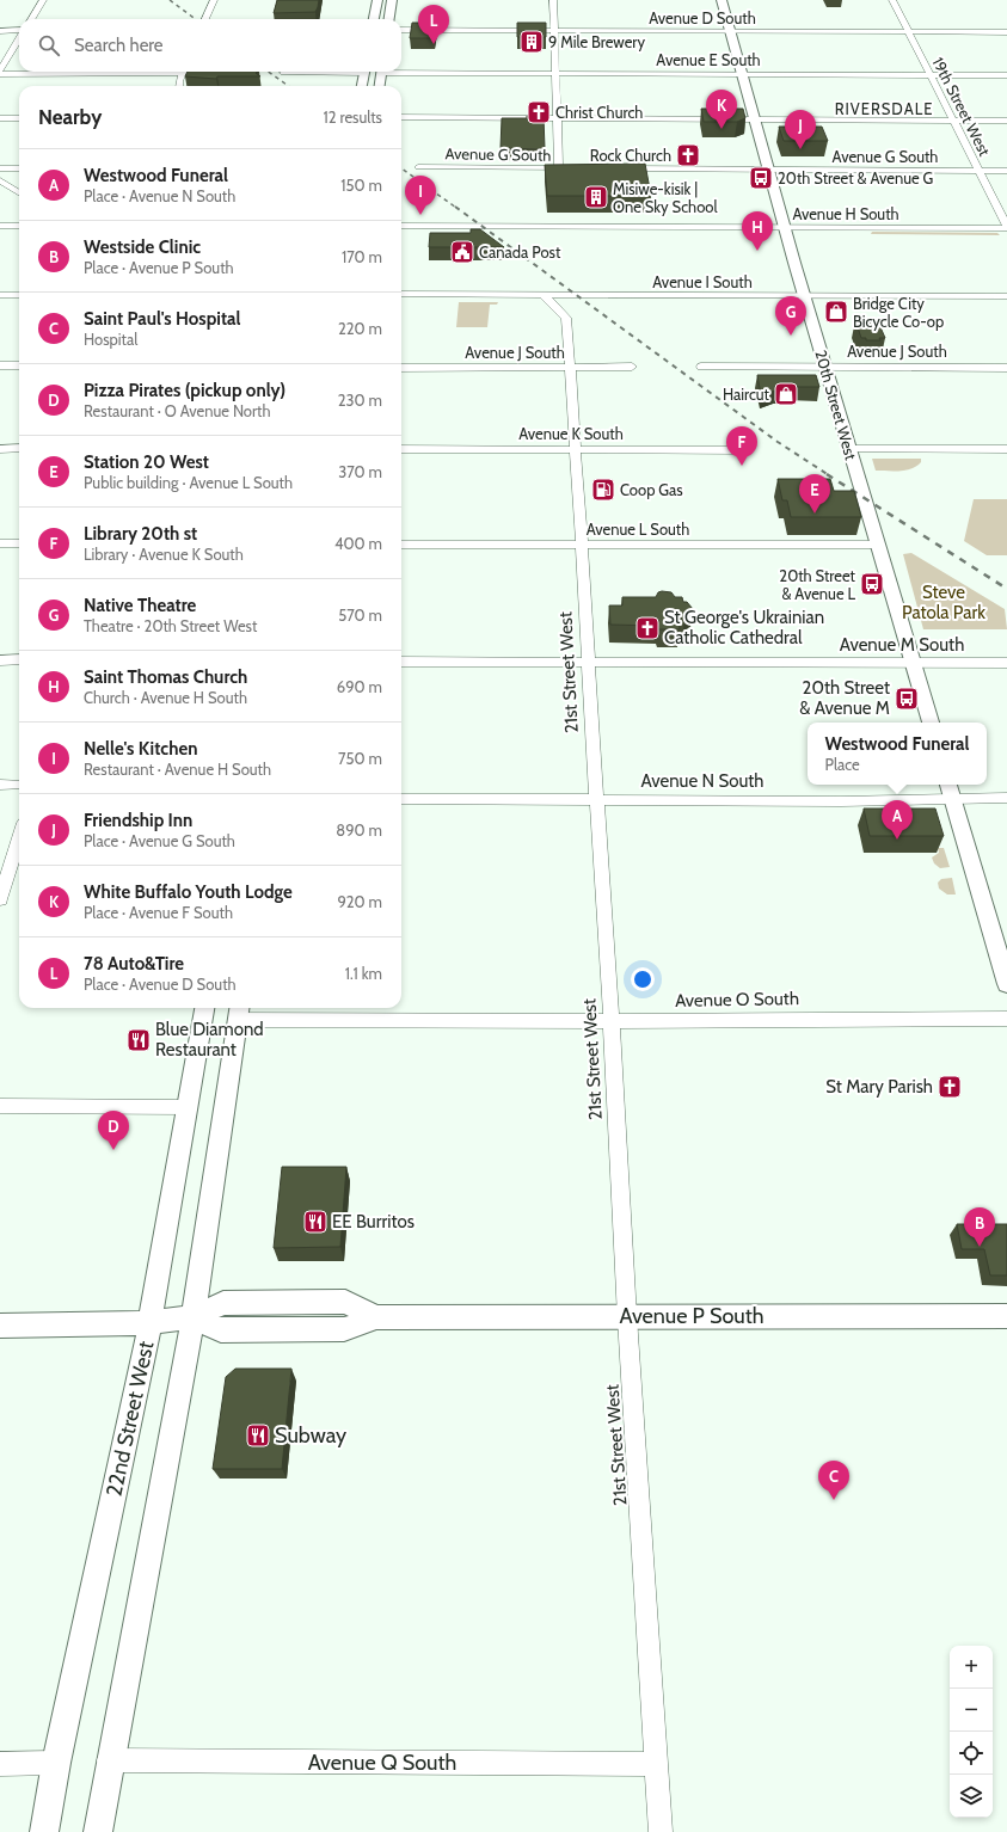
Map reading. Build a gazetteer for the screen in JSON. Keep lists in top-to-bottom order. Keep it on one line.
{"streets":{"main road":["20th Street West","Avenue P South","22nd Street West"],"street":["Avenue D South","Avenue E South","19th Street West","Avenue G South","Avenue H South","Avenue I South","Avenue J South","Avenue K South","Avenue L South","Avenue M South","21st Street West","Avenue N South","Avenue O South","Avenue Q South"]},"crossings":[["Avenue D South","19th Street West"],["Avenue D South","20th Street West"],["Avenue E South","19th Street West"],["Avenue E South","20th Street West"],["19th Street West","Avenue G South"],["19th Street West","Avenue H South"],["Avenue G South","20th Street West"],["Avenue H South","20th Street West"],["Avenue I South","20th Street West"],["Avenue I South","21st Street West"],["Avenue J South","20th Street West"],["Avenue J South","21st Street West"],["20th Street West","Avenue L South"],["20th Street West","Avenue M South"],["Avenue K South","21st Street West"],["Avenue L South","21st Street West"],["Avenue M South","21st Street West"],["21st Street West","Avenue N South"],["21st Street West","Avenue O South"],["21st Street West","Avenue P South"],["21st Street West","Avenue Q South"]],"districts":["RIVERSDALE"],"parks":["Steve Patola Park"],"places":{"building":["9 Mile Brewery","Misiwe-kisik | One Sky School"],"church":["Christ Church","Rock Church","St George's Ukrainian Catholic Cathedral","St Mary Parish"],"bus stop":["20th Street & Avenue G","20th Street & Avenue L","20th Street & Avenue M"],"public building":["Canada Post"],"shop":["Bridge City Bicycle Co-op","Haircut"],"fuel station":["Coop Gas"],"restaurant":["Blue Diamond Restaurant","EE Burritos","Subway"]},"page":{"pins":["L","K","J","I","H","G","F","E","A","D","B","C"],"search":"Search here","heading":["Nearby","12 results"],"list":[{"mark":"A","name":"Westwood Funeral","note":"Place · Avenue N South","value":"150 m"},{"mark":"B","name":"Westside Clinic","note":"Place · Avenue P South","value":"170 m"},{"mark":"C","name":"Saint Paul's Hospital","note":"Hospital","value":"220 m"},{"mark":"D","name":"Pizza Pirates (pickup only)","note":"Restaurant · O Avenue North","value":"230 m"},{"mark":"E","name":"Station 20 West","note":"Public building · Avenue L South","value":"370 m"},{"mark":"F","name":"Library 20th st","note":"Library · Avenue K South","value":"400 m"},{"mark":"G","name":"Native Theatre","note":"Theatre · 20th Street West","value":"570 m"},{"mark":"H","name":"Saint Thomas Church","note":"Church · Avenue H South","value":"690 m"},{"mark":"I","name":"Nelle's Kitchen","note":"Restaurant · Avenue H South","value":"750 m"},{"mark":"J","name":"Friendship Inn","note":"Place · Avenue G South","value":"890 m"},{"mark":"K","name":"White Buffalo Youth Lodge","note":"Place · Avenue F South","value":"920 m"},{"mark":"L","name":"78 Auto&Tire","note":"Place · Avenue D South","value":"1.1 km"}],"popup":["Westwood Funeral","Place"],"map_buttons":["+","−"]}}
